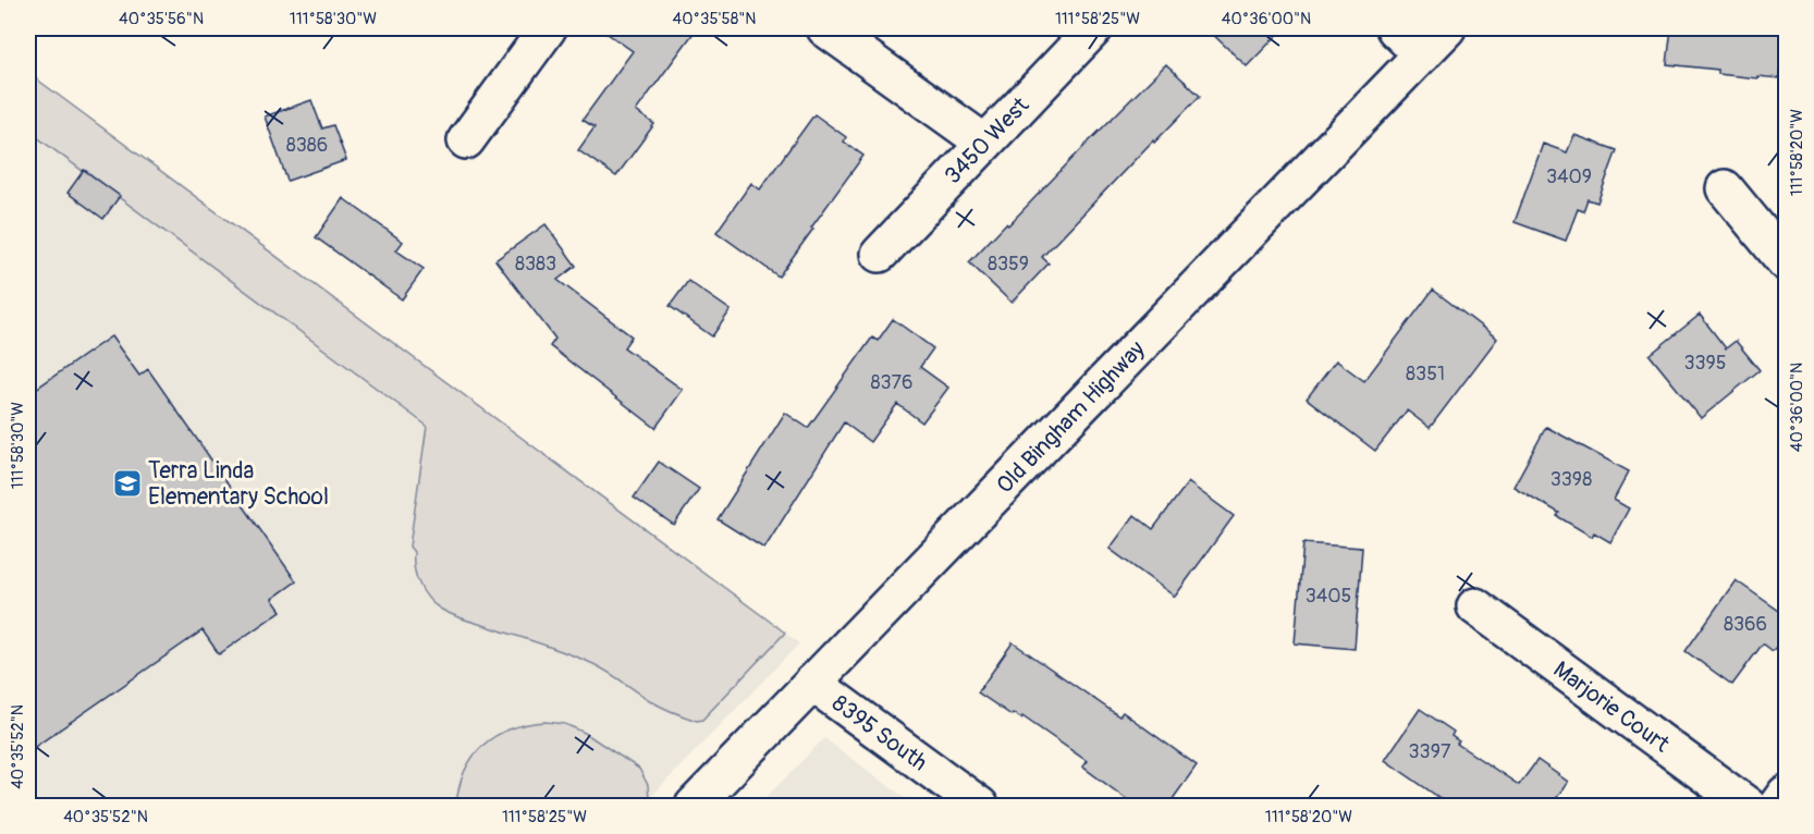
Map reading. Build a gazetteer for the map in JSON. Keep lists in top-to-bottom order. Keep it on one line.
{"streets":{"street":["3450 West","Old Bingham Highway","Marjorie Court","8395 South"]},"crossings":[["Old Bingham Highway","8395 South"]],"places":{"school or university":["Terra Linda Elementary School"]},"house_numbers":["8386","3409","8383","8359","3395","8351","8376","3398","3405","8366","3397"],"coordinates":["40°35'56\"N","111°58'30\"W","40°35'58\"N","111°58'25\"W","40°36'00\"N","111°58'20\"W","40°35'52\"N"]}
